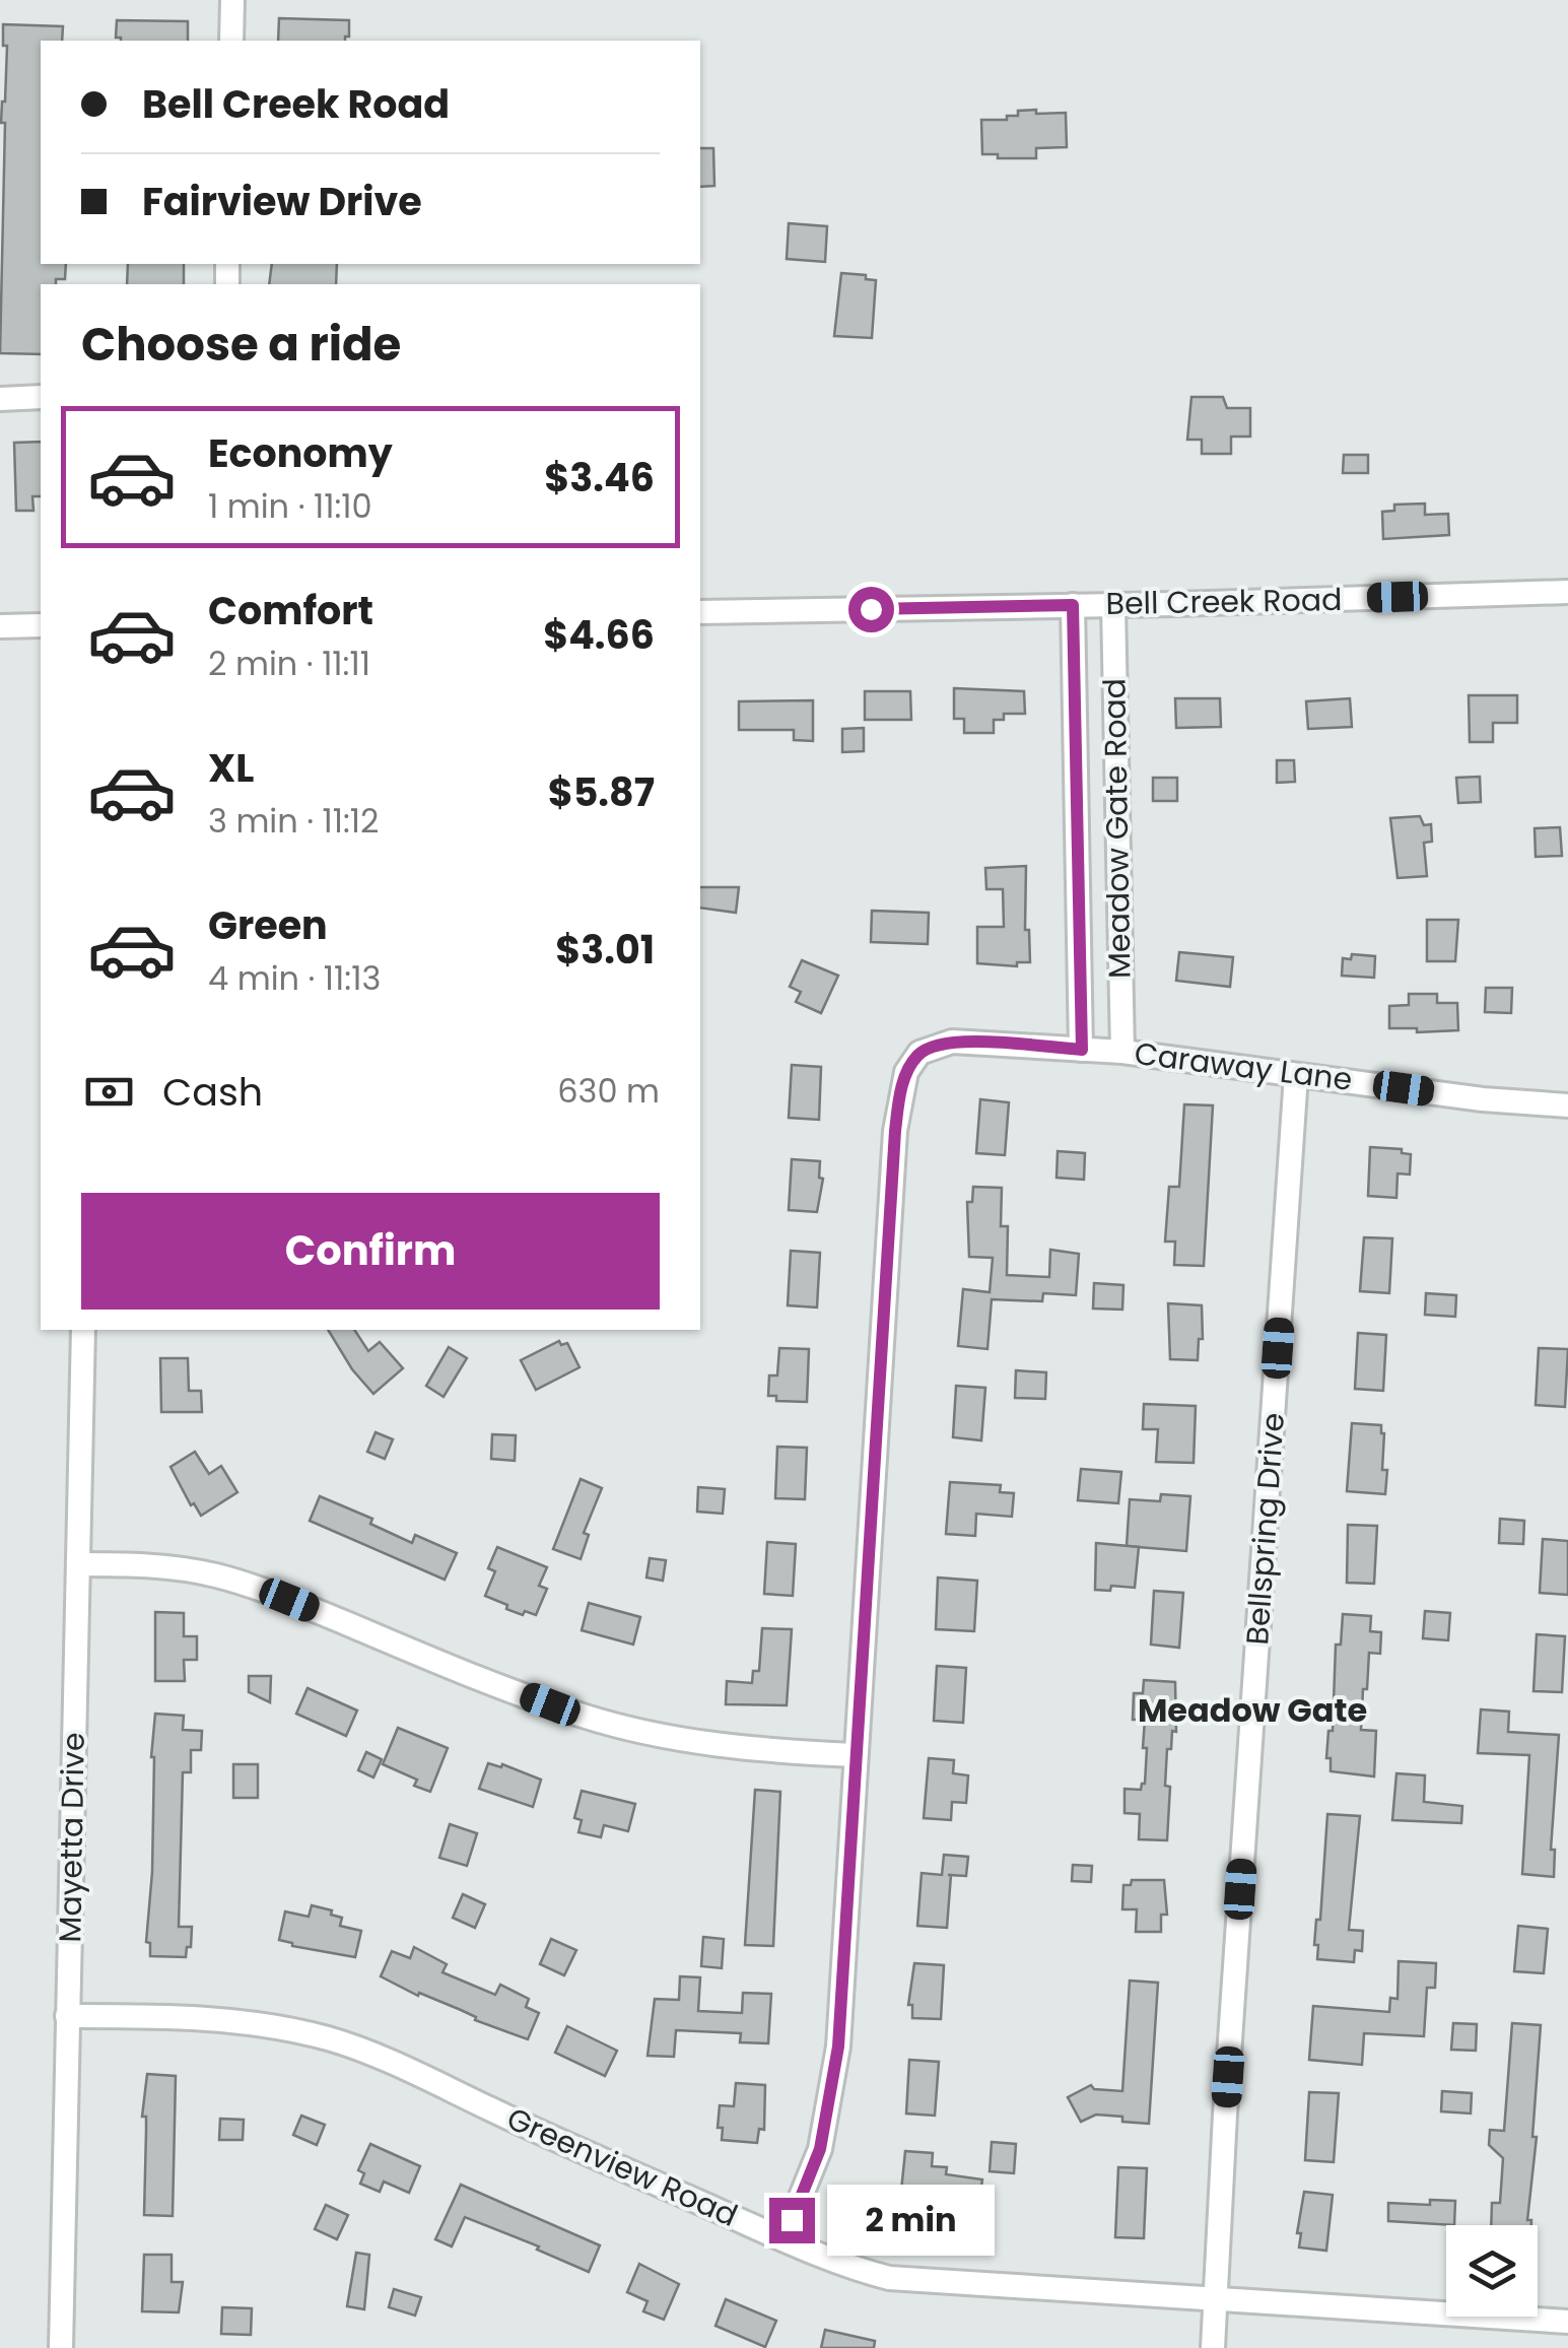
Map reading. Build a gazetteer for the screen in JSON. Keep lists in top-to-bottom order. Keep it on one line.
{"streets":{"street":["Bell Creek Road","Meadow Gate Road","Caraway Lane","Bellspring Drive","Mayetta Drive","Greenview Road"]},"crossings":[["Bell Creek Road","Meadow Gate Road"],["Meadow Gate Road","Caraway Lane"],["Caraway Lane","Bellspring Drive"],["Bellspring Drive","Greenview Road"],["Mayetta Drive","Greenview Road"]],"districts":["Meadow Gate"],"page":{"banner":["Bell Creek Road","Fairview Drive"],"heading":"Choose a ride","list":[{"name":"Economy","note":"1 min · 11:10","value":"$3.46"},{"name":"Comfort","note":"2 min · 11:11","value":"$4.66"},{"name":"XL","note":"3 min · 11:12","value":"$5.87"},{"name":"Green","note":"4 min · 11:13","value":"$3.01"}],"pay":["Cash","630 m"],"buttons":"Confirm","bubble":"2 min"}}
